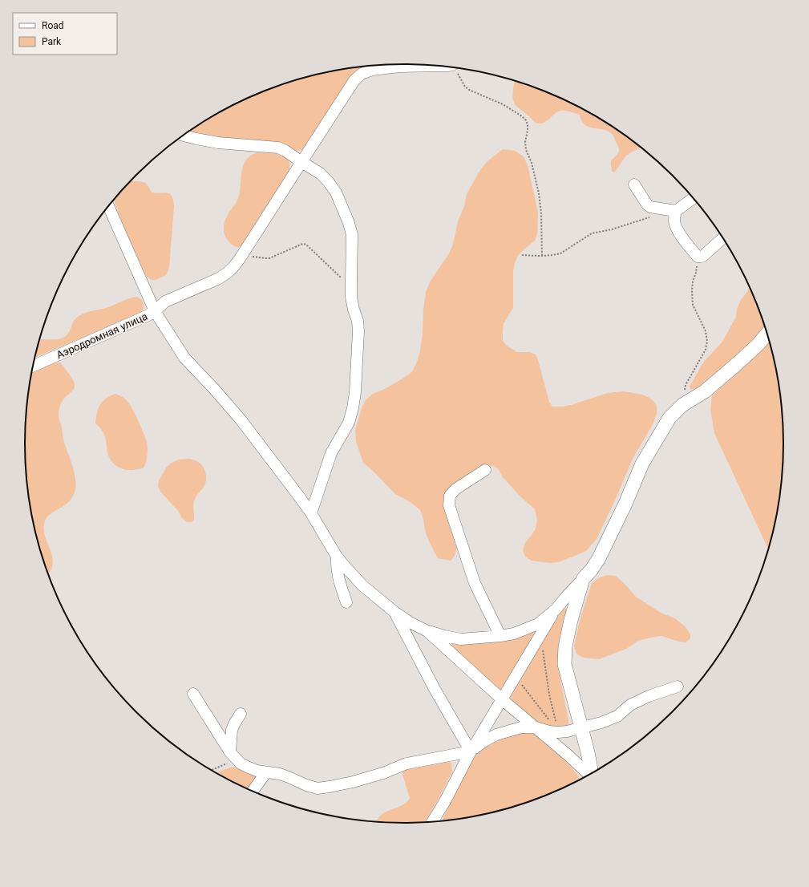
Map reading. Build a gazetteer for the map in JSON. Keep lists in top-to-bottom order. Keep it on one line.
{"streets":{"street":["Аэродромная улица"]},"legend":["Road","Park"]}
